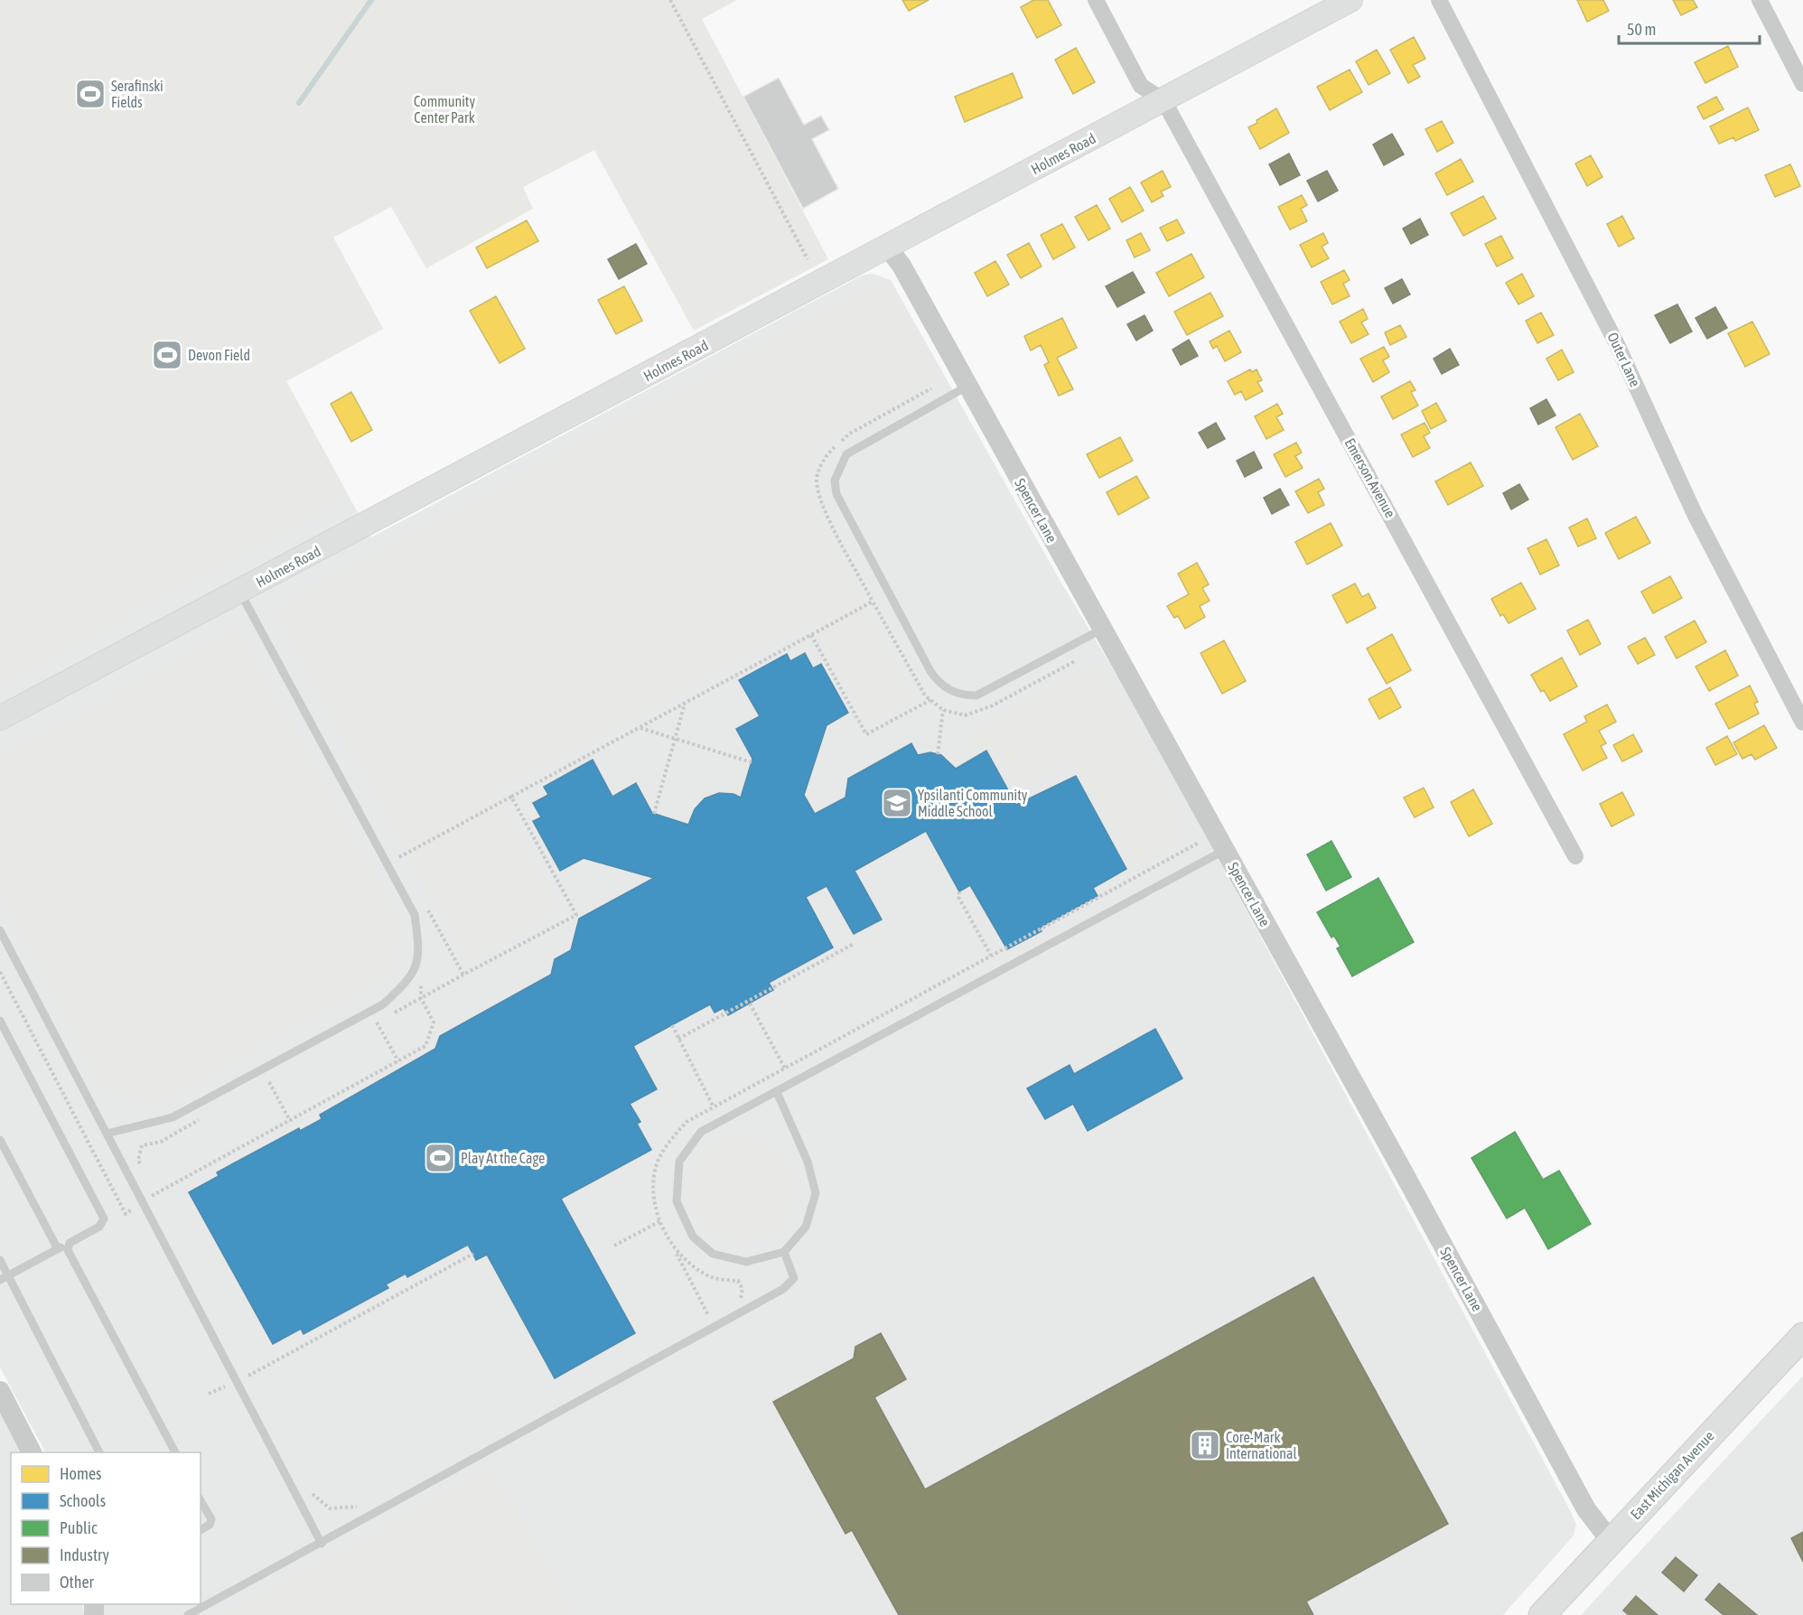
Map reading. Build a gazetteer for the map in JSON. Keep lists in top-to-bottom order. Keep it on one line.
{"streets":{"main road":["Holmes Road","East Michigan Avenue"],"street":["Outer Lane","Emerson Avenue","Spencer Lane"]},"crossings":[["Holmes Road","Emerson Avenue"],["Holmes Road","Spencer Lane"],["Spencer Lane","East Michigan Avenue"]],"parks":["Community Center Park"],"places":{"sports":["Serafinski Fields","Devon Field","Play At the Cage"],"school or university":["Ypsilanti Community Middle School"],"building":["Core-Mark International"]},"legend":["Homes","Schools","Public","Industry","Other"],"scale_bar":"50 m"}
